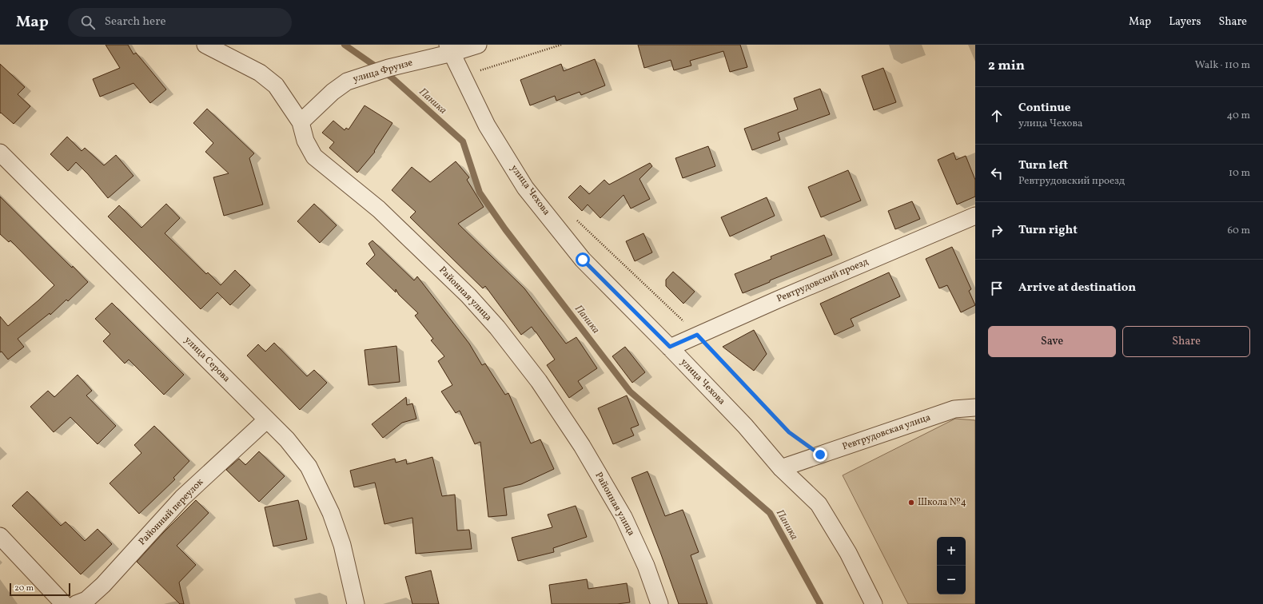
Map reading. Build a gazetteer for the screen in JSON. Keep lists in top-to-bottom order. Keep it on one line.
{"streets":{"street":["улица Фрунзе","улица Чехова","Ревтрудовский проезд","Районная улица","улица Серова","Ревтрудовская улица","Районный переулок"]},"crossings":[["улица Фрунзе","улица Чехова"],["улица Фрунзе","Районная улица"],["улица Чехова","Ревтрудовский проезд"],["улица Чехова","Ревтрудовская улица"],["улица Серова","Районный переулок"]],"water":["Паника"],"places":["Школа №4"],"scale_bar":"20 m","page":{"header":"Map","search":"Search here","nav":["Map","Layers","Share"],"heading":["2 min","Walk · 110 m"],"list":[["Continue","улица Чехова","40 m"],["Turn left","Ревтрудовский проезд","10 m"],["Turn right","60 m"],"Arrive at destination"],"buttons":["Save","Share"],"map_buttons":["+","−"],"scale":"20 m"}}
